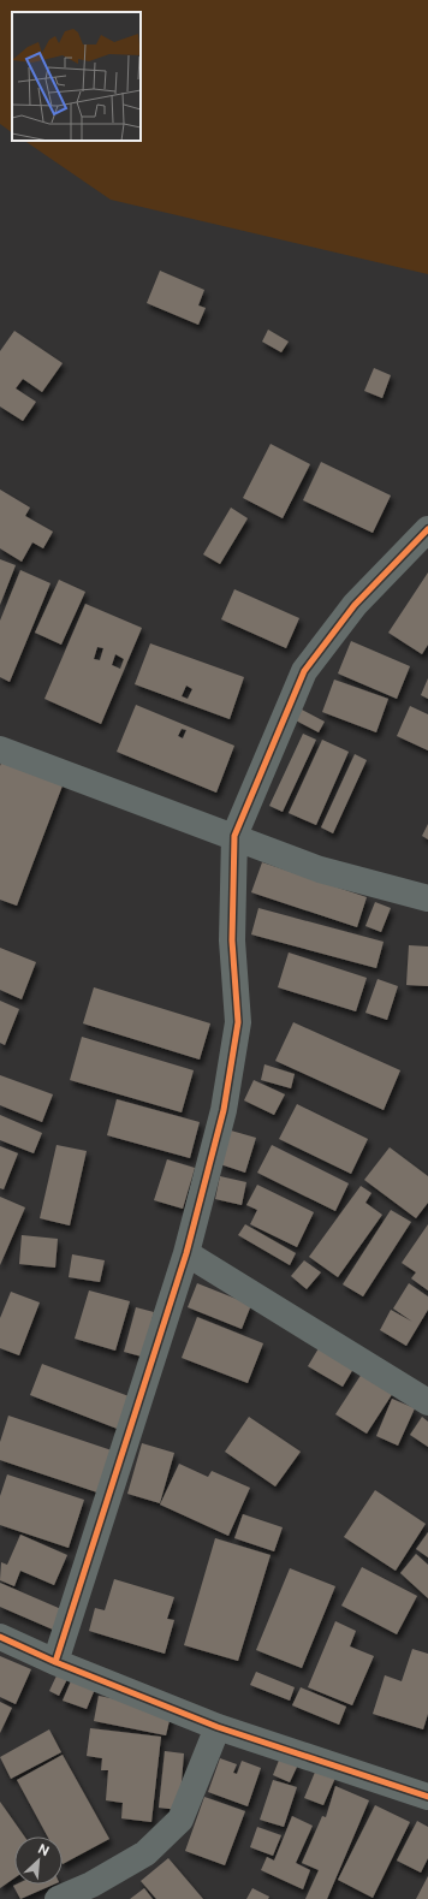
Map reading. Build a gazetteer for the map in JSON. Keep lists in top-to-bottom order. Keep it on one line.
{"north":"top right"}
